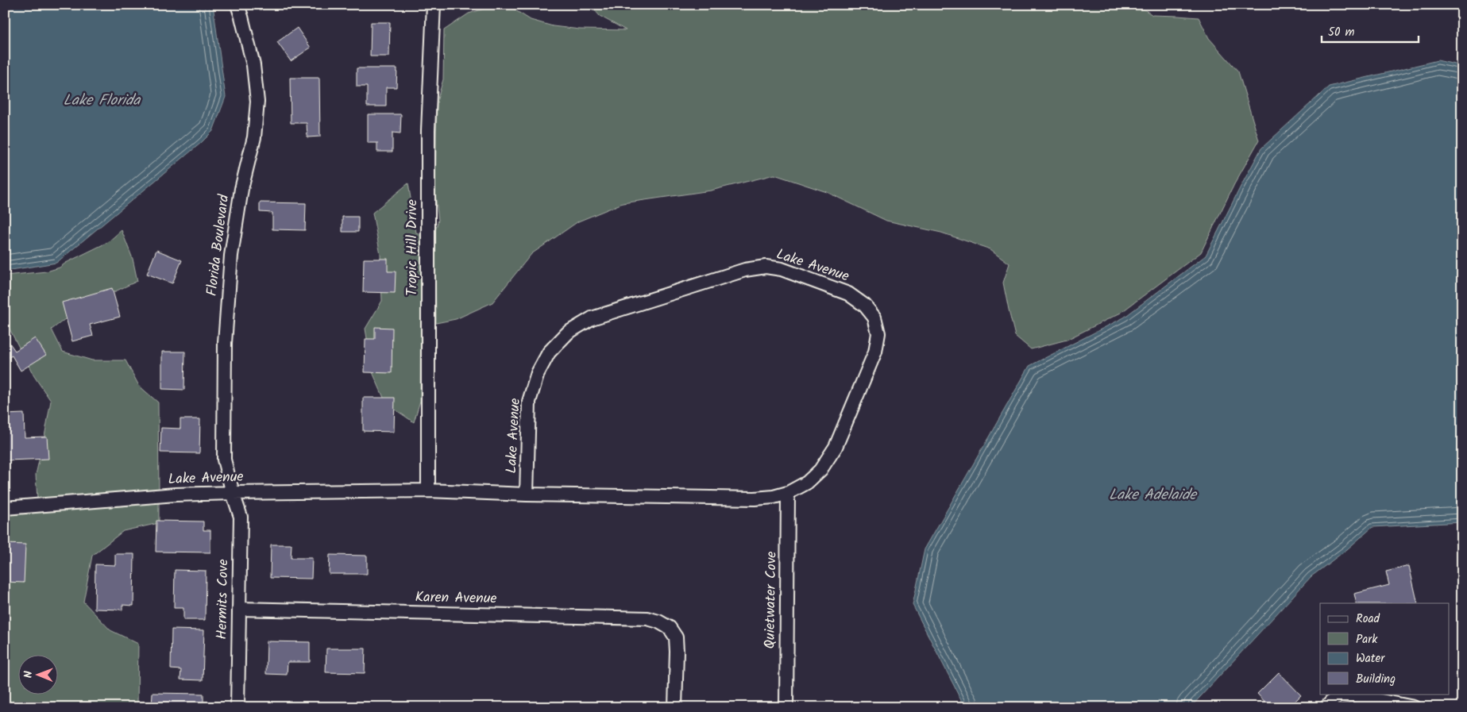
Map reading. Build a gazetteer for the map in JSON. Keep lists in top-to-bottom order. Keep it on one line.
{"streets":{"street":["Florida Boulevard","Tropic Hill Drive","Lake Avenue","Karen Avenue","Hermits Cove","Quietwater Cove"]},"crossings":[["Florida Boulevard","Lake Avenue"],["Florida Boulevard","Hermits Cove"],["Tropic Hill Drive","Lake Avenue"],["Lake Avenue","Hermits Cove"],["Lake Avenue","Quietwater Cove"],["Karen Avenue","Hermits Cove"]],"water":["Lake Florida","Lake Adelaide"],"legend":["Road","Park","Water","Building"],"scale_bar":"50 m","north":"left"}
